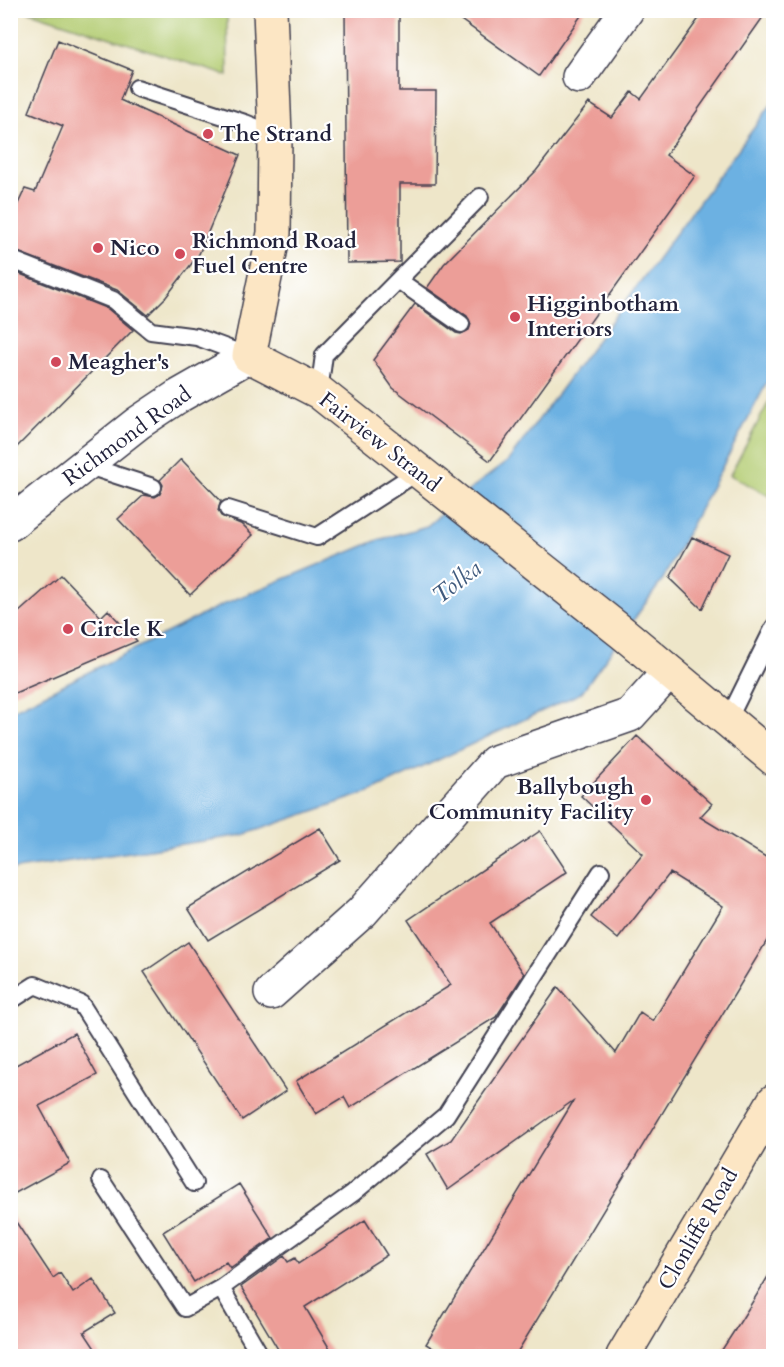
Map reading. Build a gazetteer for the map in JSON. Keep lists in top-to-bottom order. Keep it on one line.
{"streets":{"main road":["Fairview Strand","Clonliffe Road"],"street":["Richmond Road"]},"crossings":[["Richmond Road","Fairview Strand"]],"water":["Tolka"],"places":["The Strand","Nico","Richmond Road Fuel Centre","Higginbotham Interiors","Meagher's","Circle K","Ballybough Community Facility"]}
